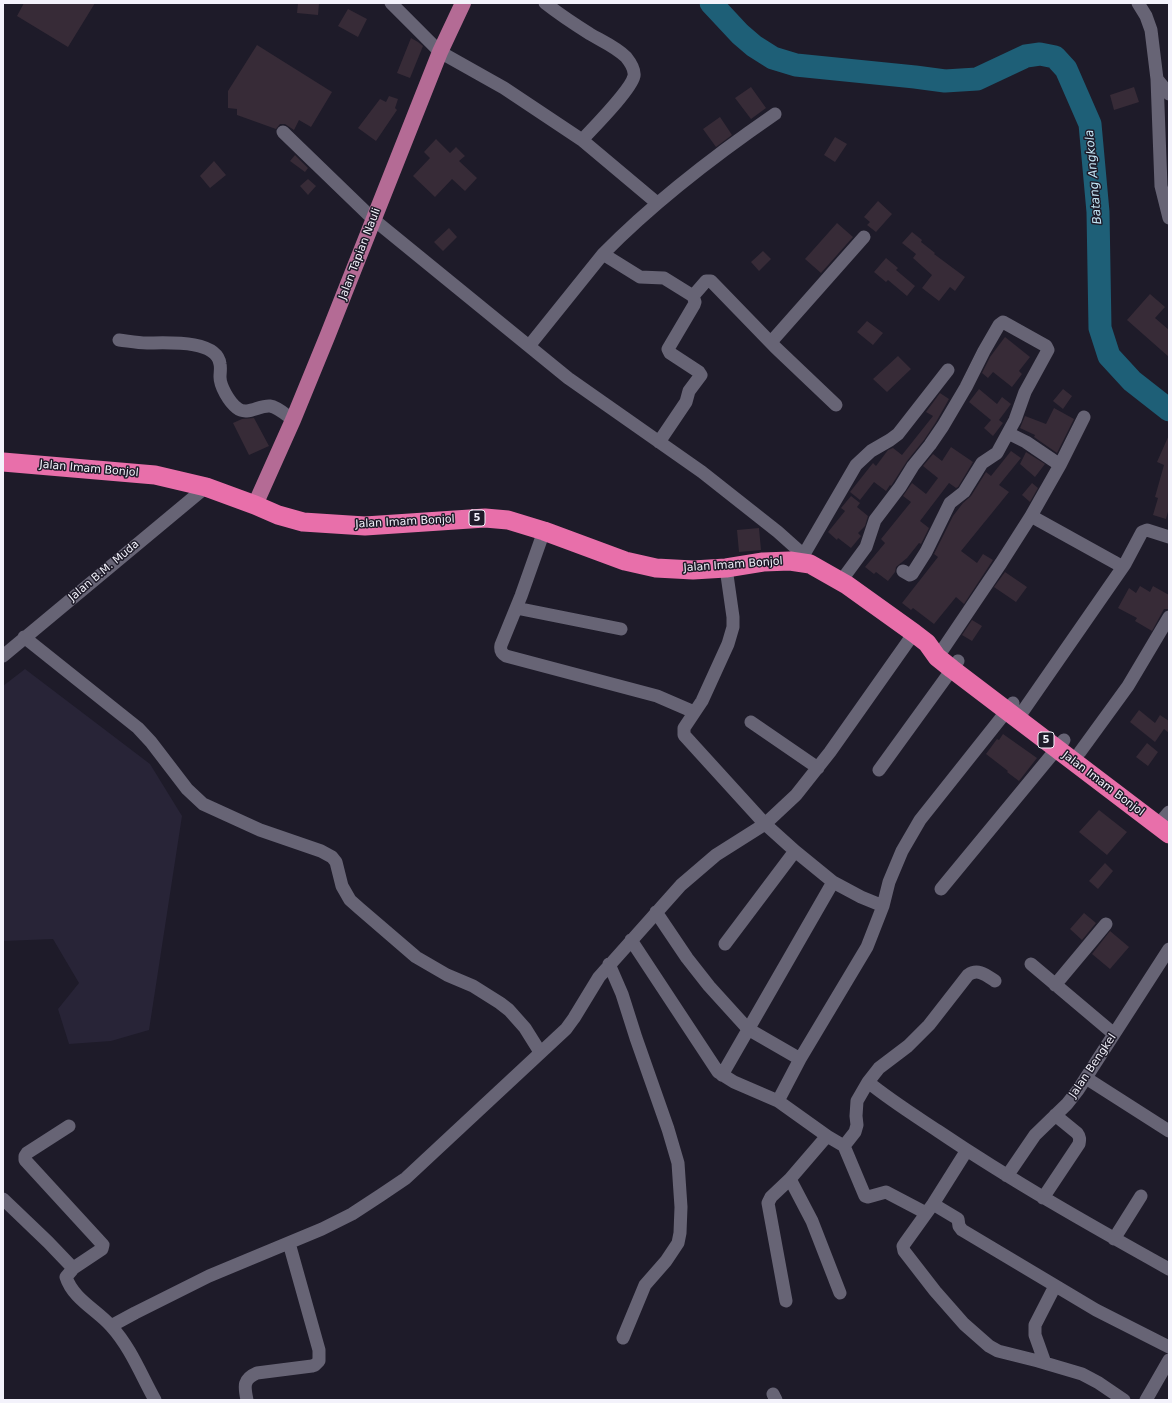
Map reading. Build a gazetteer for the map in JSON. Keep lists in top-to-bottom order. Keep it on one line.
{"streets":{"highway":["Jalan Imam Bonjol","5"],"main road":["Jalan Tapian Nauli"],"street":["Jalan B.M. Muda","Jalan Bengkel"]},"crossings":[["Jalan Tapian Nauli","Jalan Imam Bonjol"],["Jalan Imam Bonjol","Jalan B.M. Muda"]],"water":["Batang Angkola"]}
